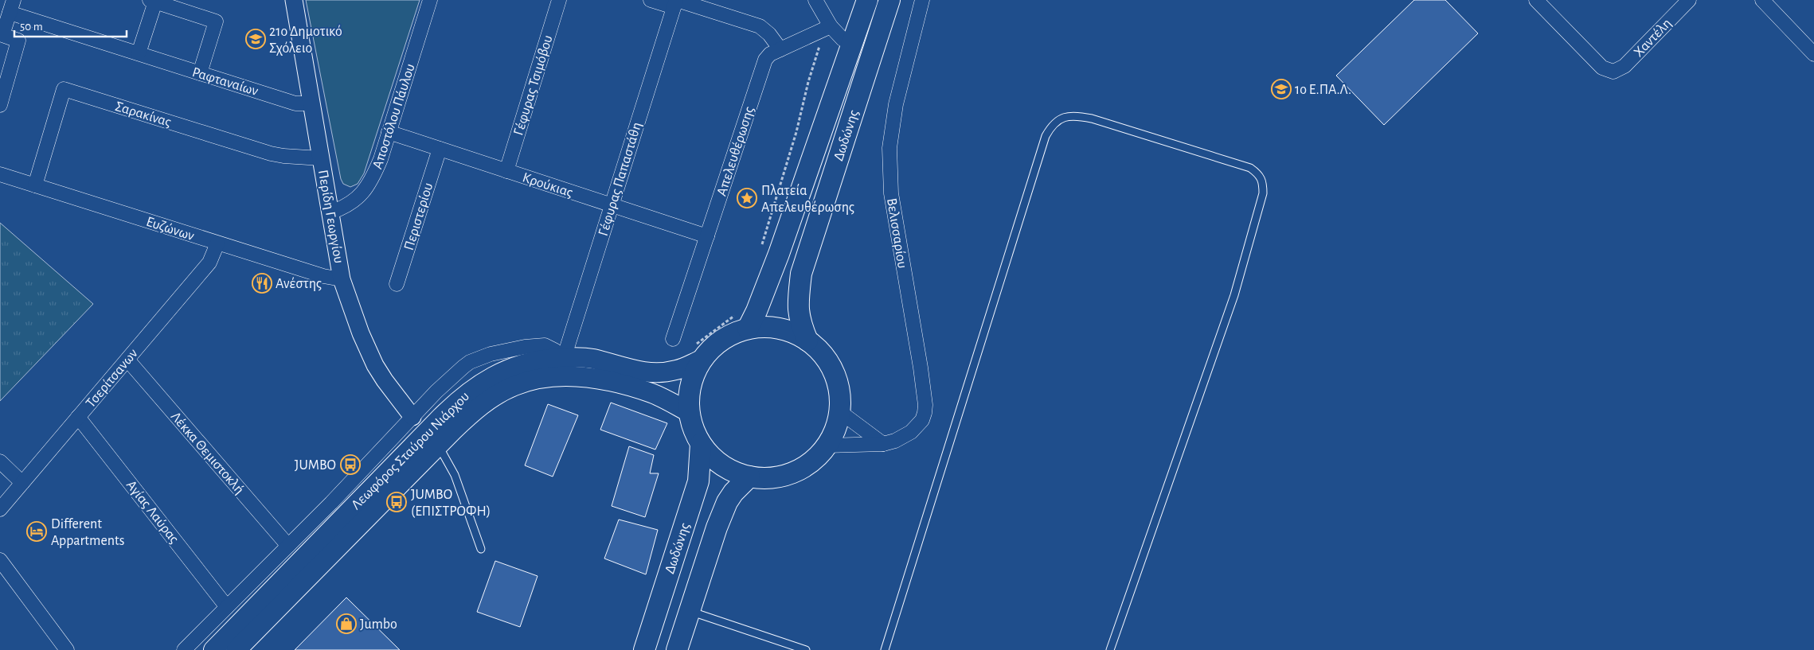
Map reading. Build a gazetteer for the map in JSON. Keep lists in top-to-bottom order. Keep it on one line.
{"streets":{"main road":["Δωδώνης","Λεωφόρος Σταύρου Νιάρχου"],"street":["Χαντέλη","Ραφταναίων","Γέφυρας Τσιμόβου","Σαρακίνας","Αποστόλου Πάυλου","Απελευθέρωσης","Γέφυρας Παπαστάθη","Κρούκιας","Περίδη Γεωργίου","Περιστερίου","Ευζώνων","Βελισσαρίου","Τσερίτσανων","Λέκκα Θεμιστοκλή","Αγίας Λαύρας"]},"crossings":[["Ραφταναίων","Περίδη Γεωργίου"],["Γέφυρας Τσιμόβου","Κρούκιας"],["Σαρακίνας","Περίδη Γεωργίου"],["Σαρακίνας","Ευζώνων"],["Αποστόλου Πάυλου","Κρούκιας"],["Αποστόλου Πάυλου","Περίδη Γεωργίου"],["Δωδώνης","Βελισσαρίου"],["Δωδώνης","Λεωφόρος Σταύρου Νιάρχου"],["Απελευθέρωσης","Κρούκιας"],["Γέφυρας Παπαστάθη","Κρούκιας"],["Γέφυρας Παπαστάθη","Λεωφόρος Σταύρου Νιάρχου"],["Κρούκιας","Περιστερίου"],["Περίδη Γεωργίου","Ευζώνων"],["Ευζώνων","Τσερίτσανων"],["Τσερίτσανων","Λέκκα Θεμιστοκλή"],["Τσερίτσανων","Αγίας Λαύρας"]],"places":{"school or university":["21ο Δημοτικό Σχόλειο","1ο Ε.ΠΑ.Λ."],"place":["Πλατεία Απελευθέρωσης"],"restaurant":["Ανέστης"],"bus stop":["JUMBO","JUMBO (ΕΠΙΣΤΡΟΦΗ)"],"hotel":["Different Appartments"],"shop":["Jumbo"]},"scale_bar":"50 m"}
